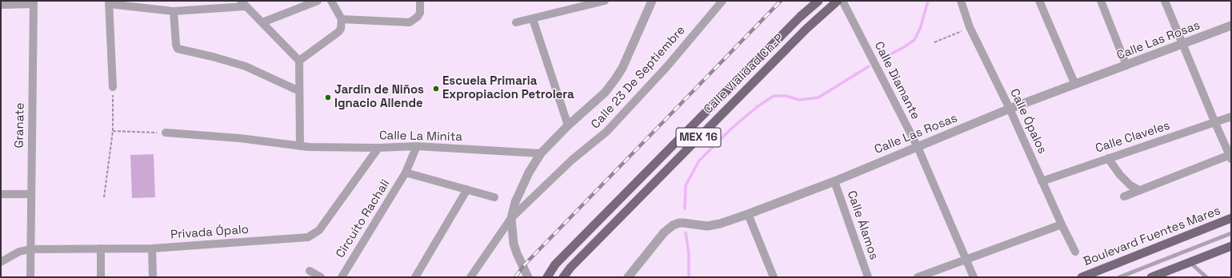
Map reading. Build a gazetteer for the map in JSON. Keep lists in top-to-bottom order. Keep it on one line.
{"streets":{"main road":["Calle Vialidad Ch-P","MEX 16","Boulevard Fuentes Mares"],"street":["Calle Las Rosas","Calle 23 De Septiembre","Calle Diamante","Calle Ópalos","Granate","Calle La Minita","Calle Claveles","Circuito Rachali","Calle Álamos","Privada Ópalo"]},"crossings":[["Calle Las Rosas","Calle Diamante"],["Calle Las Rosas","Calle Ópalos"],["Calle Las Rosas","Calle Álamos"],["Calle Ópalos","Calle Claveles"],["Granate","Privada Ópalo"],["Calle La Minita","Circuito Rachali"],["Calle La Minita","Privada Ópalo"]],"places":["Escuela Primaria Expropiacion Petrolera","Jardin de Niños Ignacio Allende"]}
